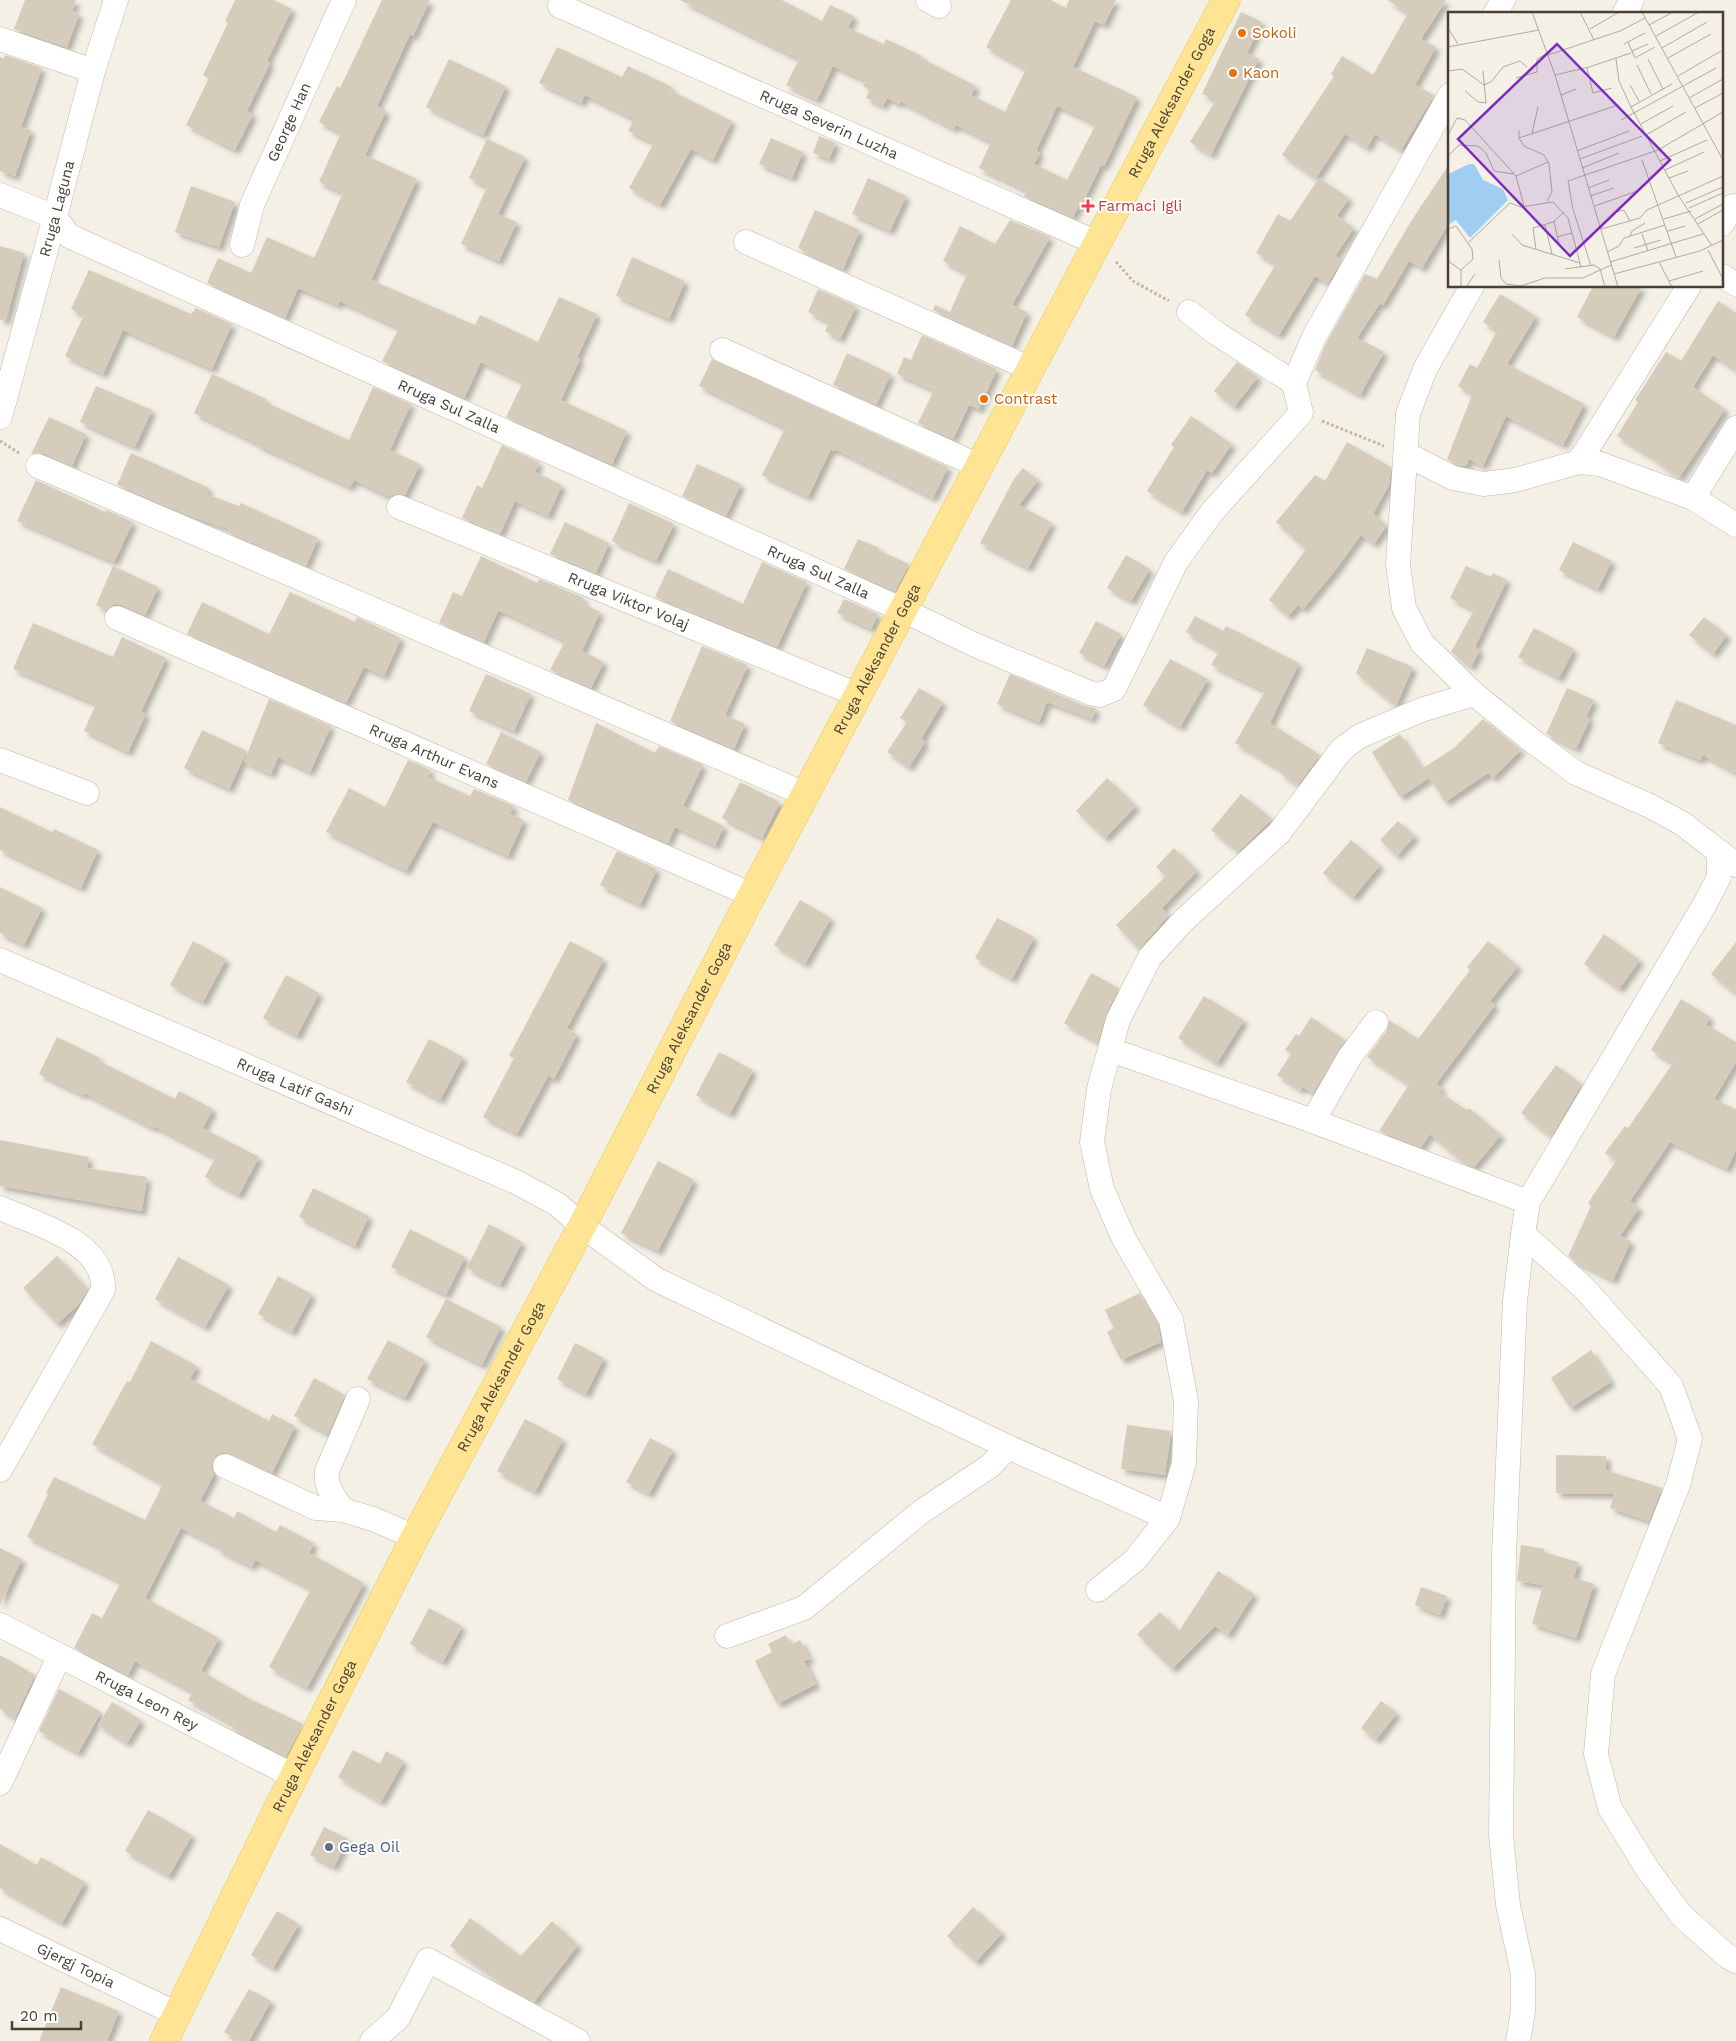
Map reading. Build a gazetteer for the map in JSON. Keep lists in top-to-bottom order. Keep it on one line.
{"streets":{"main road":["Rruga Aleksander Goga"],"street":["George Han","Rruga Severin Luzha","Rruga Laguna","Rruga Sul Zalla","Rruga Viktor Volaj","Rruga Arthur Evans","Rruga Latif Gashi","Rruga Leon Rey","Gjergj Topia"]},"crossings":[["Rruga Aleksander Goga","Rruga Severin Luzha"],["Rruga Aleksander Goga","Rruga Sul Zalla"],["Rruga Aleksander Goga","Rruga Viktor Volaj"],["Rruga Aleksander Goga","Rruga Arthur Evans"],["Rruga Aleksander Goga","Rruga Latif Gashi"],["Rruga Aleksander Goga","Rruga Leon Rey"],["Rruga Aleksander Goga","Gjergj Topia"],["Rruga Laguna","Rruga Sul Zalla"]],"places":{"other":["Sokoli","Kaon","Contrast","Gega Oil"],"health":["Farmaci Igli"]},"scale_bar":"20 m"}
